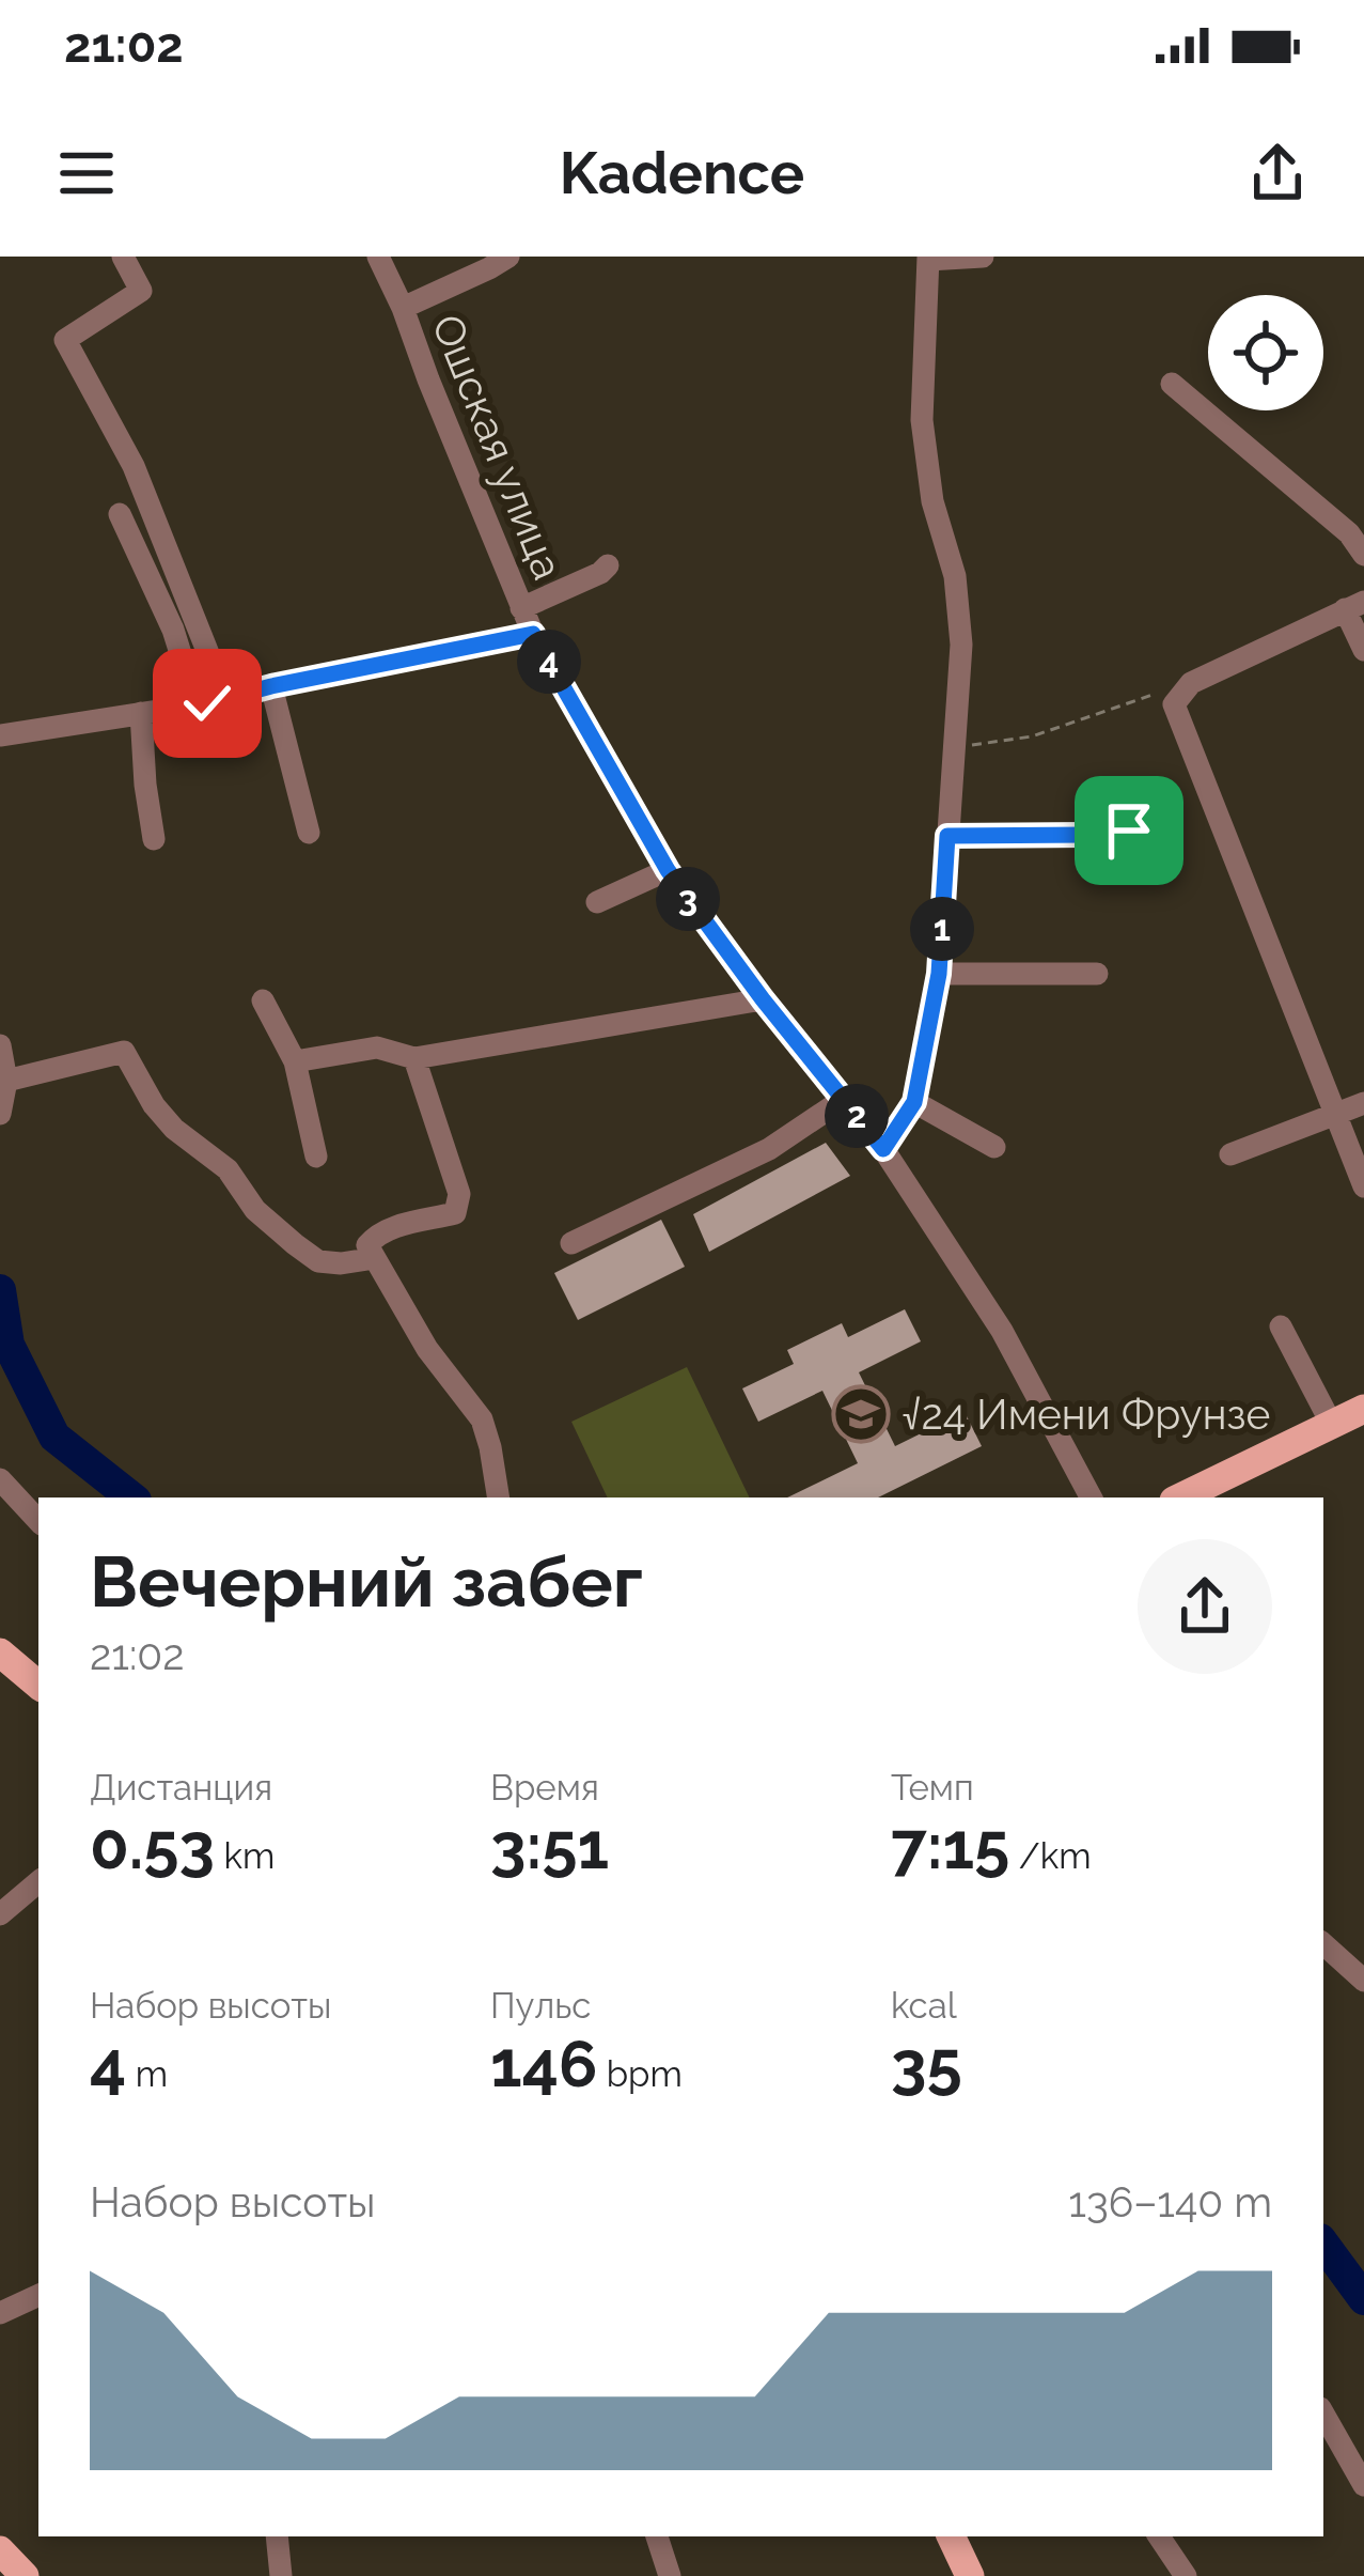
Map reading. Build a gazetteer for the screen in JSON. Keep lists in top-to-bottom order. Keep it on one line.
{"streets":{"street":["Ошская улица"]},"places":{"school or university":["√24 Имени Фрунзе"]},"page":{"status":"21:02","header":"Kadence","pins":["4","3","1","2"],"heading":["Вечерний забег","21:02"],"stats":[["Дистанция","0.53 km"],["Время","3:51"],["Темп","7:15 /km"],["Набор высоты","4 m"],["Пульс","146 bpm"],["kcal","35"]],"chart":["Набор высоты","136–140 m"]}}
